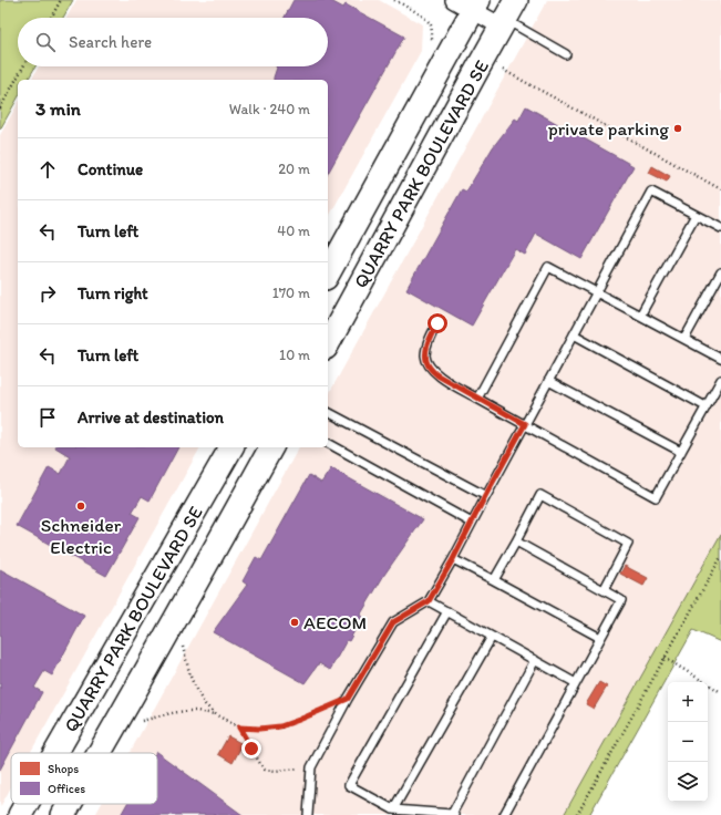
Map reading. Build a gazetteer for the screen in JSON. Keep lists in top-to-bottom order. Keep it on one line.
{"streets":{"main road":["QUARRY PARK BOULEVARD SE"]},"places":["private parking","Schneider Electric","AECOM"],"legend":["Shops","Offices"],"page":{"search":"Search here","heading":["3 min","Walk · 240 m"],"list":[["Continue","20 m"],["Turn left","40 m"],["Turn right","170 m"],["Turn left","10 m"],"Arrive at destination"],"map_buttons":["+","−"]}}
